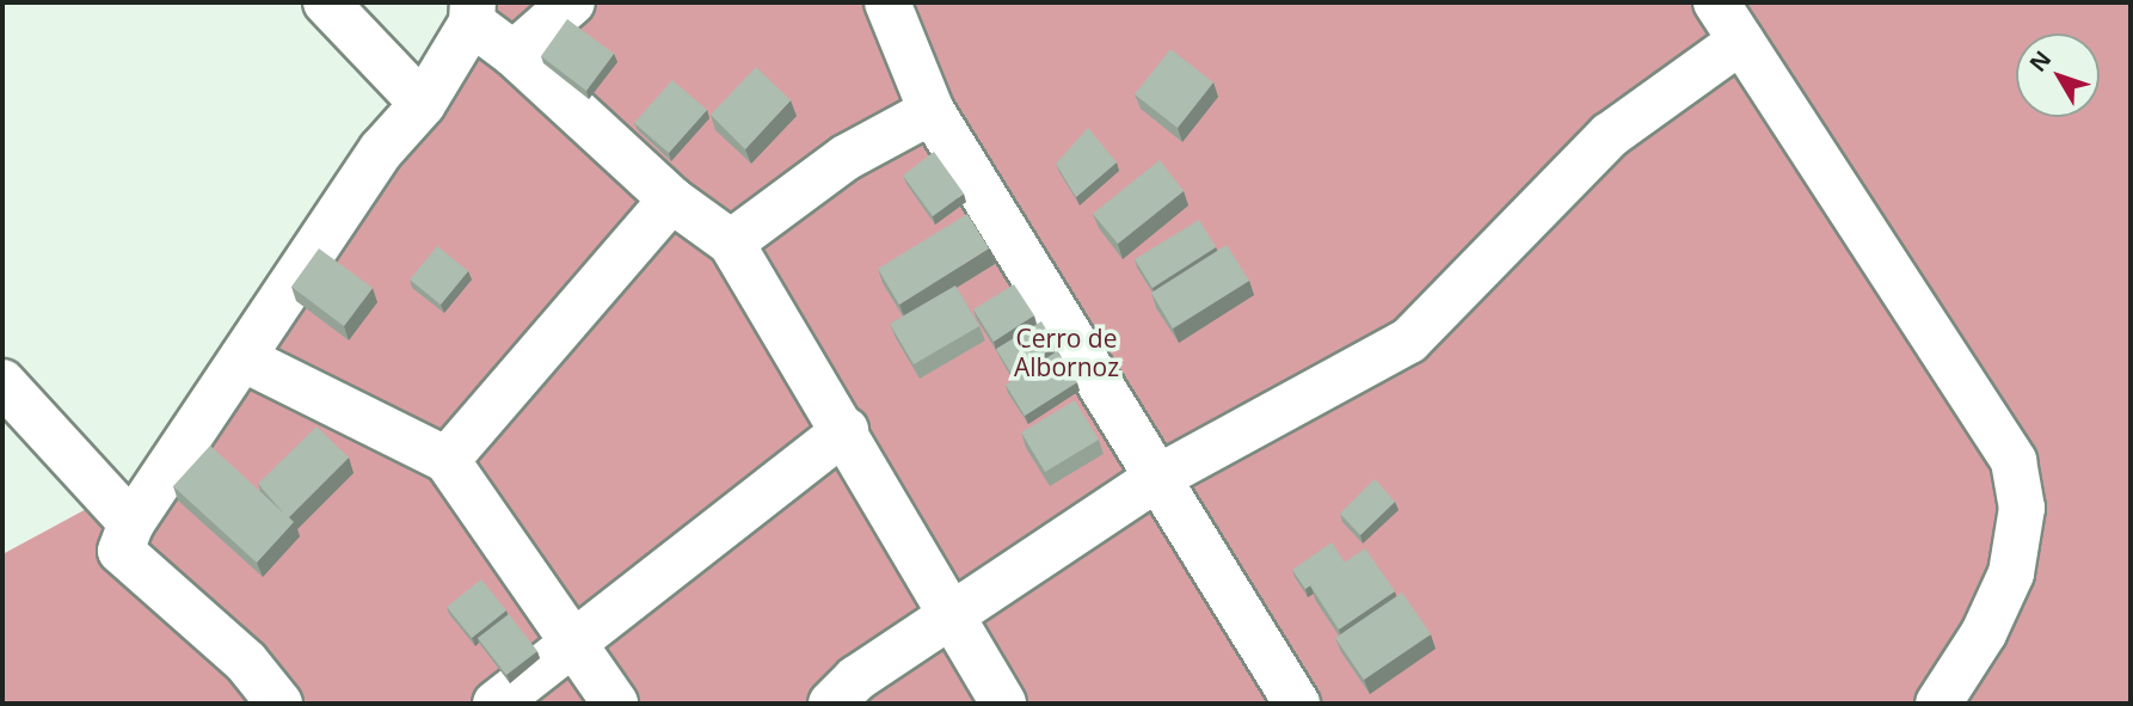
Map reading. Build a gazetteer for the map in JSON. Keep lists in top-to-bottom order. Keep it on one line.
{"parks":["Cerro de Albornoz"],"north":"top left"}
